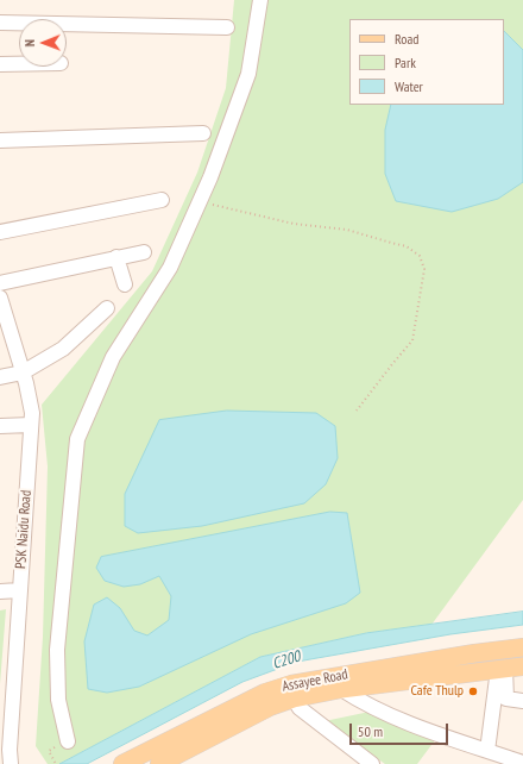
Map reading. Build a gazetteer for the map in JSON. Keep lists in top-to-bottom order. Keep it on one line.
{"streets":{"main road":["Assayee Road"],"street":["PSK Naidu Road"]},"water":["C200"],"places":["Cafe Thulp"],"legend":["Road","Park","Water"],"scale_bar":"50 m","north":"left"}
